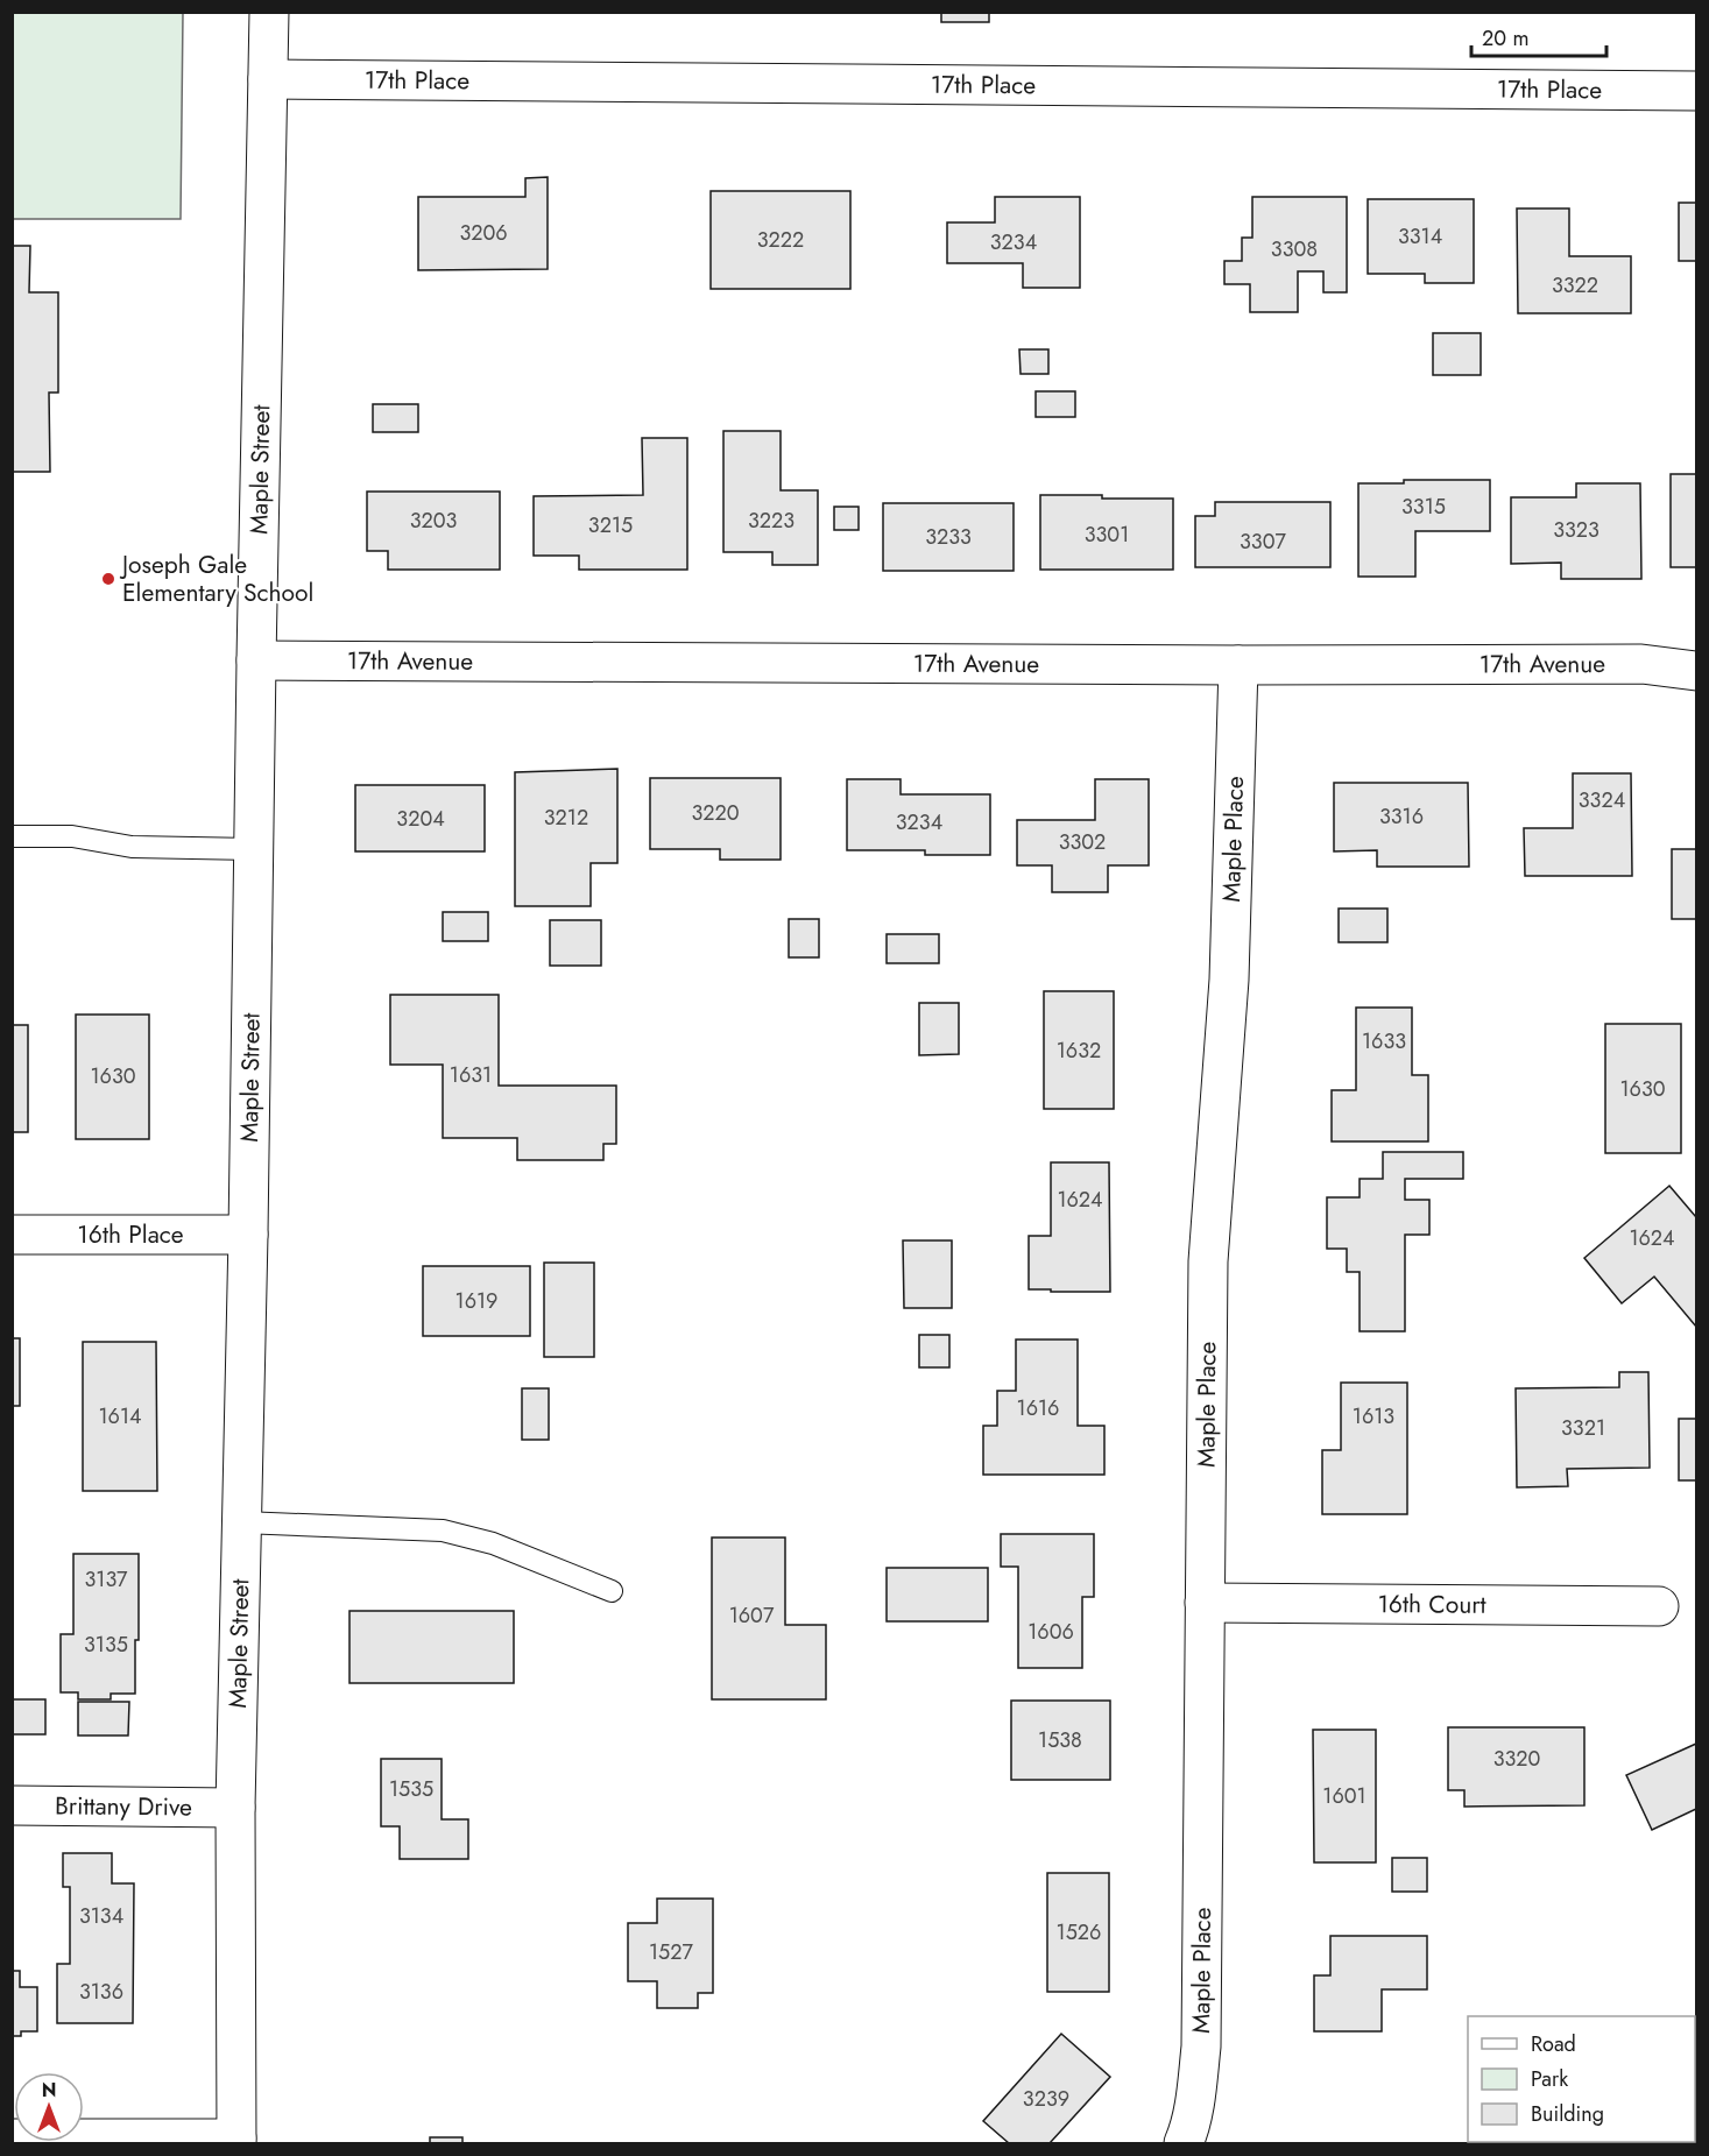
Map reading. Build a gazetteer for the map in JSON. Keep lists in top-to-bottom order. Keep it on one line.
{"streets":{"main road":["17th Place","Maple Street","17th Avenue","Maple Place","16th Place","16th Court","Brittany Drive"]},"crossings":[["17th Place","Maple Street"],["Maple Street","17th Avenue"],["Maple Street","16th Place"],["Maple Street","Brittany Drive"],["17th Avenue","Maple Place"],["Maple Place","16th Court"]],"places":["Joseph Gale Elementary School"],"house_numbers":["3206","3314","3222","3234","3308","3322","3315","3203","3223","3215","3323","3301","3233","3307","3324","3220","3316","3212","3204","3234","3302","1633","1632","1631","1630","1630","1624","1624","1619","1616","1614","1613","3321","3137","1607","1606","3135","1538","3320","1535","1601","3134","1526","1527","3136","3239"],"legend":["Road","Park","Building"],"scale_bar":"20 m","north":"top"}
